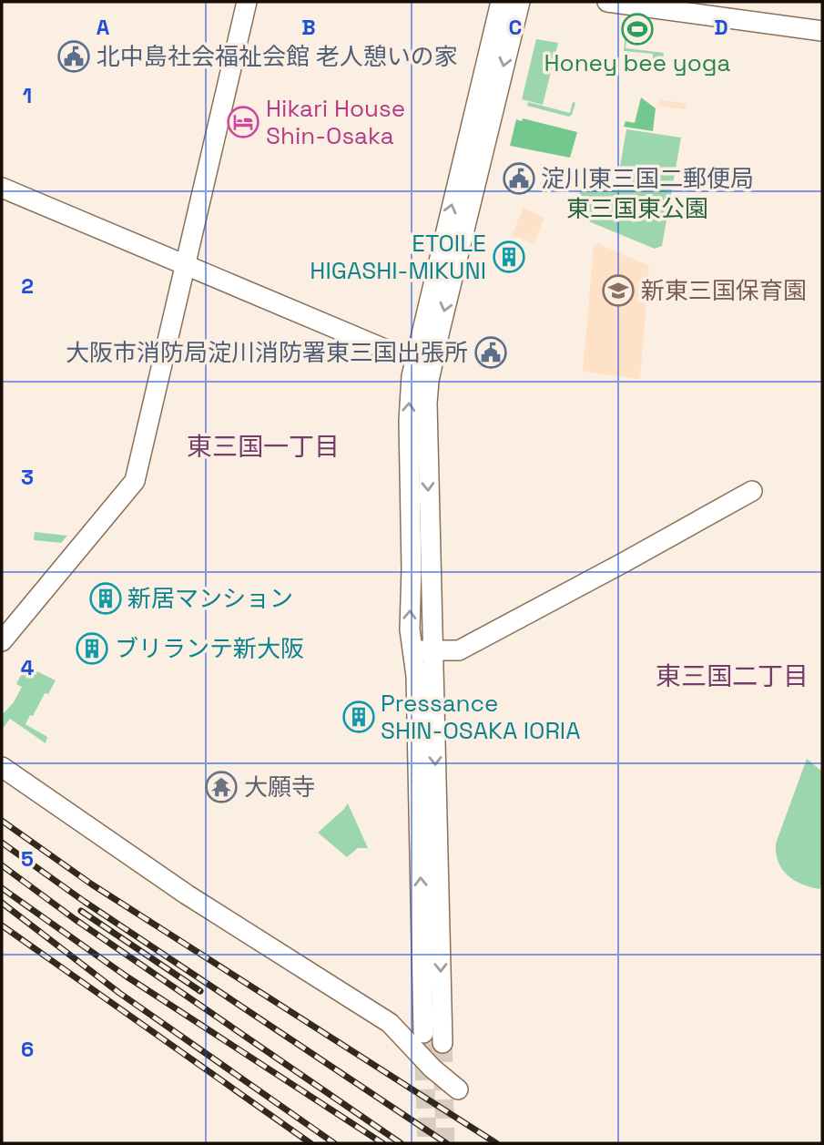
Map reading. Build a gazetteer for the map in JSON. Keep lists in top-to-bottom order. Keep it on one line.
{"districts":["東三国一丁目","東三国二丁目"],"parks":["東三国東公園"],"places":{"sports":["Honey bee yoga"],"public building":["北中島社会福祉会館 老人憩いの家","淀川東三国二郵便局","大阪市消防局淀川消防署東三国出張所"],"hotel":["Hikari House Shin-Osaka"],"building":["ETOILE HIGASHI-MIKUNI","新居マンション","ブリランテ新大阪","Pressance SHIN-OSAKA IORIA"],"school or university":["新東三国保育園"],"temple":["大願寺"]},"grid":{"columns":["A","B","C","D"],"rows":["1","2","3","4","5","6"]}}
